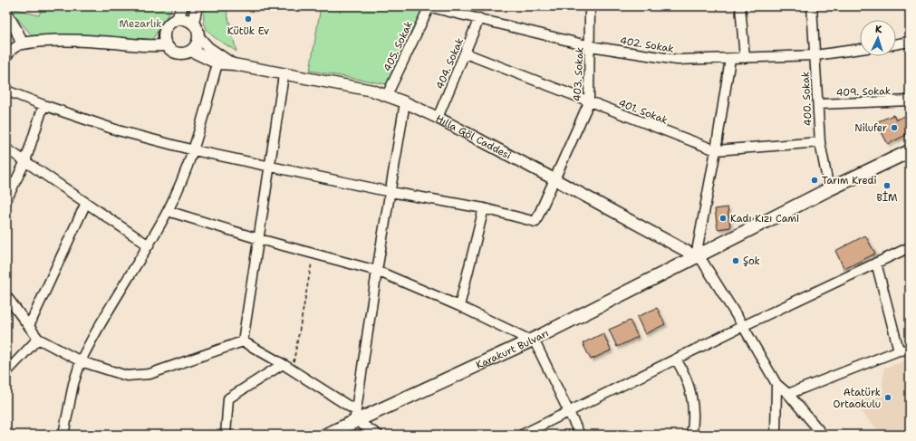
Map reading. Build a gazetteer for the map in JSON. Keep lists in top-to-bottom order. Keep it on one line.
{"streets":{"main road":["Karakurt Bulvarı"],"street":["402. Sokak","405. Sokak","404. Sokak","403. Sokak","409. Sokak","400. Sokak","401. Sokak","Hılla Göl Caddesi"]},"crossings":[["402. Sokak","405. Sokak"],["402. Sokak","404. Sokak"],["402. Sokak","403. Sokak"],["402. Sokak","400. Sokak"],["405. Sokak","Hılla Göl Caddesi"],["404. Sokak","401. Sokak"],["404. Sokak","Hılla Göl Caddesi"],["403. Sokak","401. Sokak"],["403. Sokak","Hılla Göl Caddesi"],["409. Sokak","400. Sokak"],["400. Sokak","401. Sokak"],["Hılla Göl Caddesi","Karakurt Bulvarı"]],"parks":["Mezarlık"],"places":["Kütük Ev","Nilufer","Tarım Kredi","BİM","Kadı Kızı Cami","Şok","Atatürk Ortaokulu"],"north":"top"}
